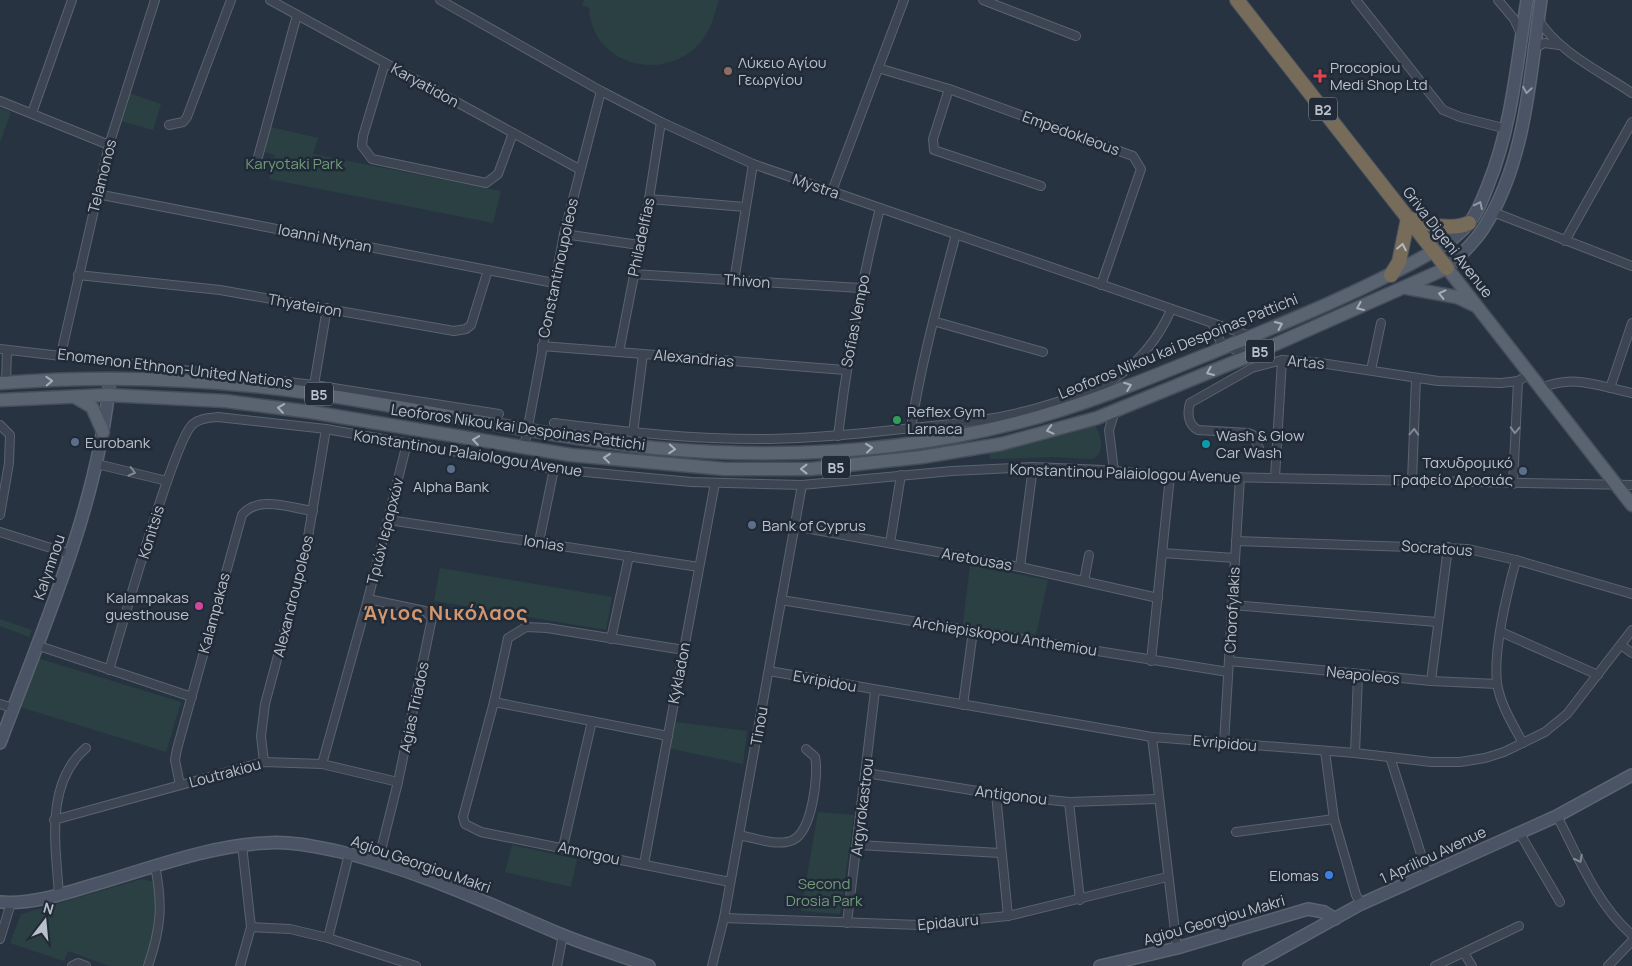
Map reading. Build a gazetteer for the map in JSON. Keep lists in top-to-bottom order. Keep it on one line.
{"streets":{"highway":["B2","Griva Digeni Avenue"],"main road":["Leoforos Nikou kai Despoinas Pattichi","B5"],"street":["Karyatidon","Empedokleous","Telamonos","Mystra","Philadelfias","Ioanni Ntynan","Constantinoupoleos","Thivon","Thyateiron","Sofias Vempo","Alexandrias","Artas","Enomenon Ethnon-United Nations","Konstantinou Palaiologou Avenue","Τριών Ιεραρχών","Konitsis","Ionias","Socratous","Aretousas","Kalymnou","Alexandroupoleos","Chorofylakis","Kalampakas","Archiepiskopou Anthemiou","Kykladon","Neapoleos","Evripidou","Agias Triados","Tinou","Loutrakiou","Antigonou","Argyrokastrou","Amorgou","1 Apriliou Avenue","Agiou Georgiou Makri","Epidauru"]},"crossings":[["Karyatidon","Constantinoupoleos"],["Empedokleous","Mystra"],["Telamonos","Ioanni Ntynan"],["Telamonos","Thyateiron"],["Telamonos","Enomenon Ethnon-United Nations"],["Mystra","Philadelfias"],["Mystra","Constantinoupoleos"],["Mystra","Sofias Vempo"],["Mystra","Leoforos Nikou kai Despoinas Pattichi"],["Philadelfias","Thivon"],["Philadelfias","Alexandrias"],["Ioanni Ntynan","Constantinoupoleos"],["Ioanni Ntynan","Thyateiron"],["Griva Digeni Avenue","Leoforos Nikou kai Despoinas Pattichi"],["Griva Digeni Avenue","Konstantinou Palaiologou Avenue"],["Constantinoupoleos","Leoforos Nikou kai Despoinas Pattichi"],["Constantinoupoleos","Alexandrias"],["Thivon","Sofias Vempo"],["Sofias Vempo","Alexandrias"],["Leoforos Nikou kai Despoinas Pattichi","Kalymnou"],["Konstantinou Palaiologou Avenue","Τριών Ιεραρχών"],["Konstantinou Palaiologou Avenue","Konitsis"],["Konstantinou Palaiologou Avenue","Alexandroupoleos"],["Konstantinou Palaiologou Avenue","Chorofylakis"],["Konstantinou Palaiologou Avenue","Kykladon"],["Konstantinou Palaiologou Avenue","Tinou"],["Τριών Ιεραρχών","Ionias"],["Τριών Ιεραρχών","Agias Triados"],["Τριών Ιεραρχών","Loutrakiou"],["Ionias","Kykladon"],["Socratous","Chorofylakis"],["Aretousas","Tinou"],["Alexandroupoleos","Kalampakas"],["Alexandroupoleos","Loutrakiou"],["Chorofylakis","Archiepiskopou Anthemiou"],["Chorofylakis","Neapoleos"],["Chorofylakis","Evripidou"],["Kalampakas","Loutrakiou"],["Archiepiskopou Anthemiou","Tinou"],["Kykladon","Amorgou"],["Evripidou","Tinou"],["Evripidou","Argyrokastrou"],["Agias Triados","Loutrakiou"],["Agias Triados","Agiou Georgiou Makri"],["Tinou","Amorgou"],["Tinou","Epidauru"],["Antigonou","Argyrokastrou"],["Argyrokastrou","Epidauru"],["1 Apriliou Avenue","Agiou Georgiou Makri"]],"districts":["Άγιος Νικόλαος"],"parks":["Karyotaki Park","Second Drosia Park"],"places":{"other":["Λύκειο Αγίου Γεωργίου","Reflex Gym Larnaca","Eurobank","Wash & Glow Car Wash","Alpha Bank","Ταχυδρομικό Γραφείο Δροσιάς","Bank of Cyprus","Kalampakas guesthouse","Elomas"],"health":["Procopiou Medi Shop Ltd"]},"north":"top"}
